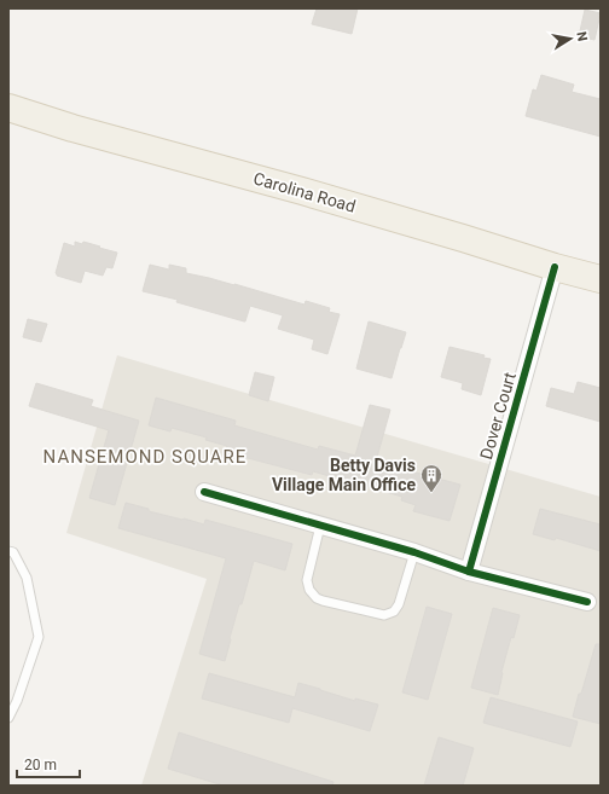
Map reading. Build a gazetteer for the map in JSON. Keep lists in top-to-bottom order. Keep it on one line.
{"streets":{"main road":["Carolina Road"],"street":["Dover Court"]},"crossings":[["Carolina Road","Dover Court"]],"districts":["NANSEMOND SQUARE"],"places":{"building":["Betty Davis Village Main Office"]},"scale_bar":"20 m","north":"right"}
